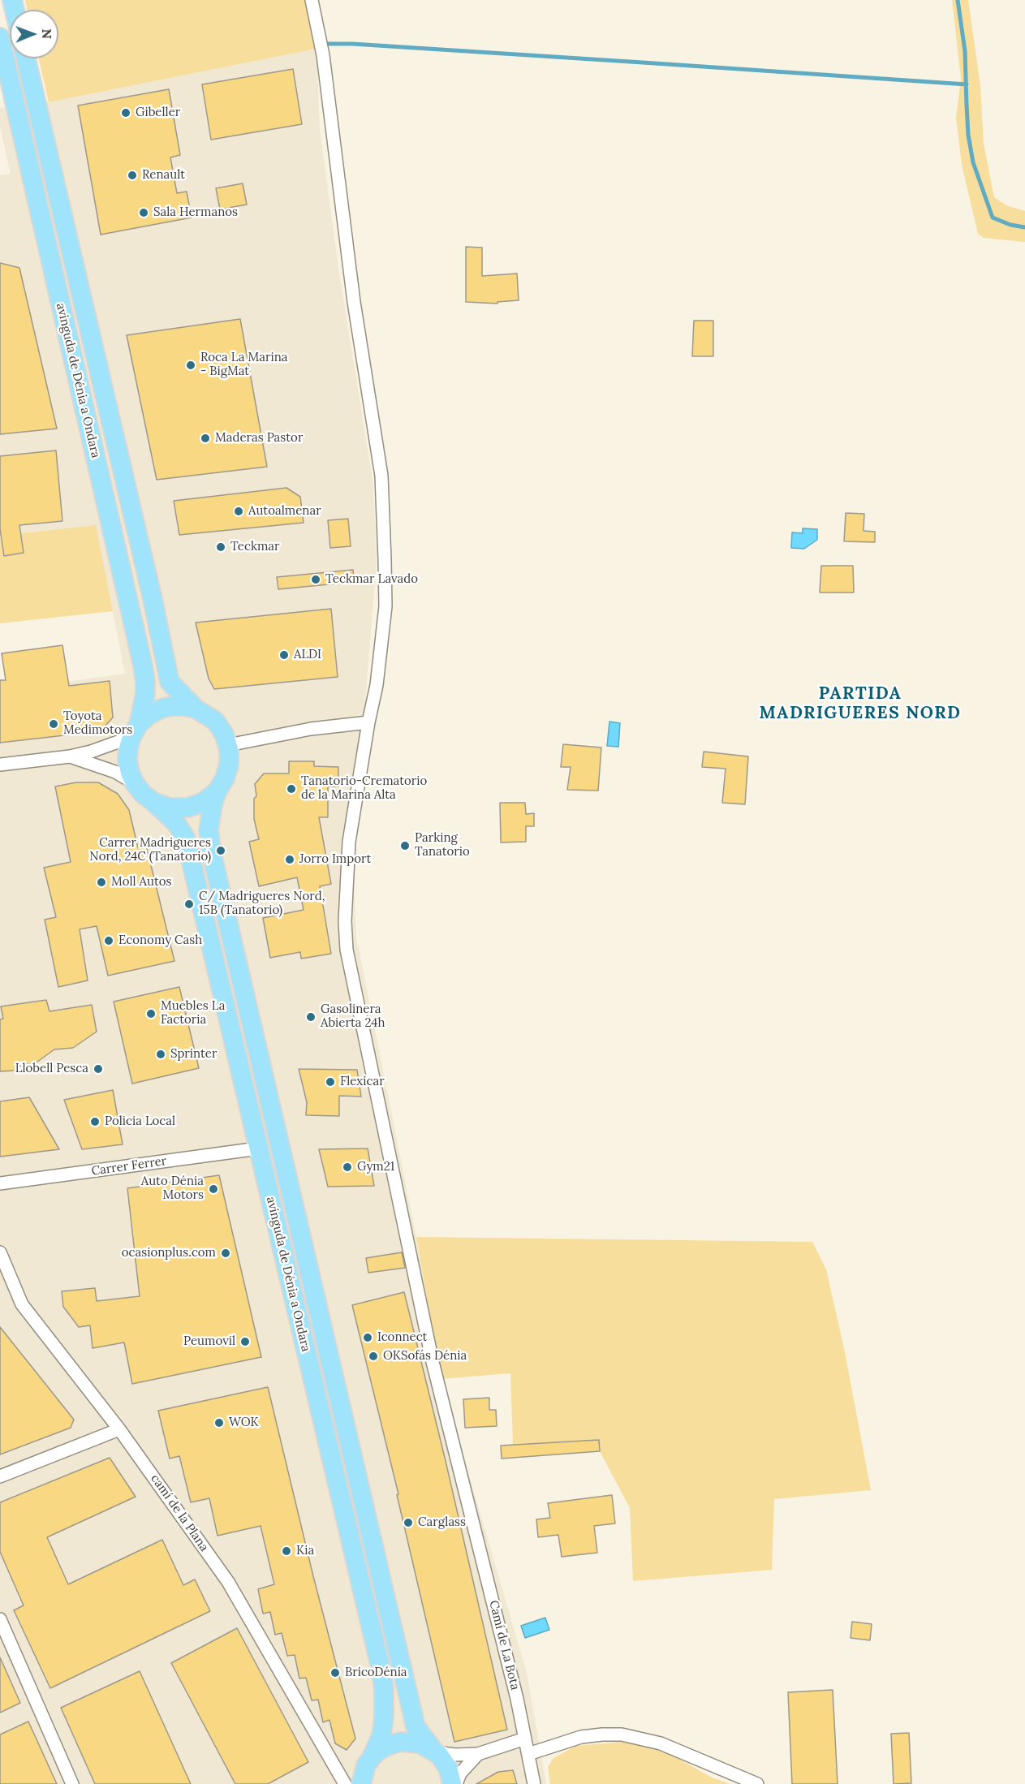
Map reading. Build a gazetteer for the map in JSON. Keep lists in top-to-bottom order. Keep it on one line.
{"streets":{"main road":["avinguda de Dénia a Ondara"],"street":["Carrer Ferrer","camí de la Plana","Camí de La Bota"]},"crossings":[["avinguda de Dénia a Ondara","Carrer Ferrer"]],"districts":["PARTIDA MADRIGUERES NORD"],"places":["Gibeller","Renault","Sala Hermanos","Roca La Marina - BigMat","Maderas Pastor","Autoalmenar","Teckmar","Teckmar Lavado","ALDI","Toyota Medimotors","Tanatorio-Crematorio de la Marina Alta","Parking Tanatorio","Carrer Madrigueres Nord, 24C (Tanatorio)","Jorro Import","Moll Autos","C/ Madrigueres Nord, 15B (Tanatorio)","Economy Cash","Muebles La Factoria","Gasolinera Abierta 24h","Sprinter","Llobell Pesca","Flexicar","Policia Local","Gym21","Auto Dénia Motors","ocasionplus.com","Iconnect","Peumovil","OKSofás Dénia","WOK","Carglass","Kia","BricoDénia"],"north":"right"}
